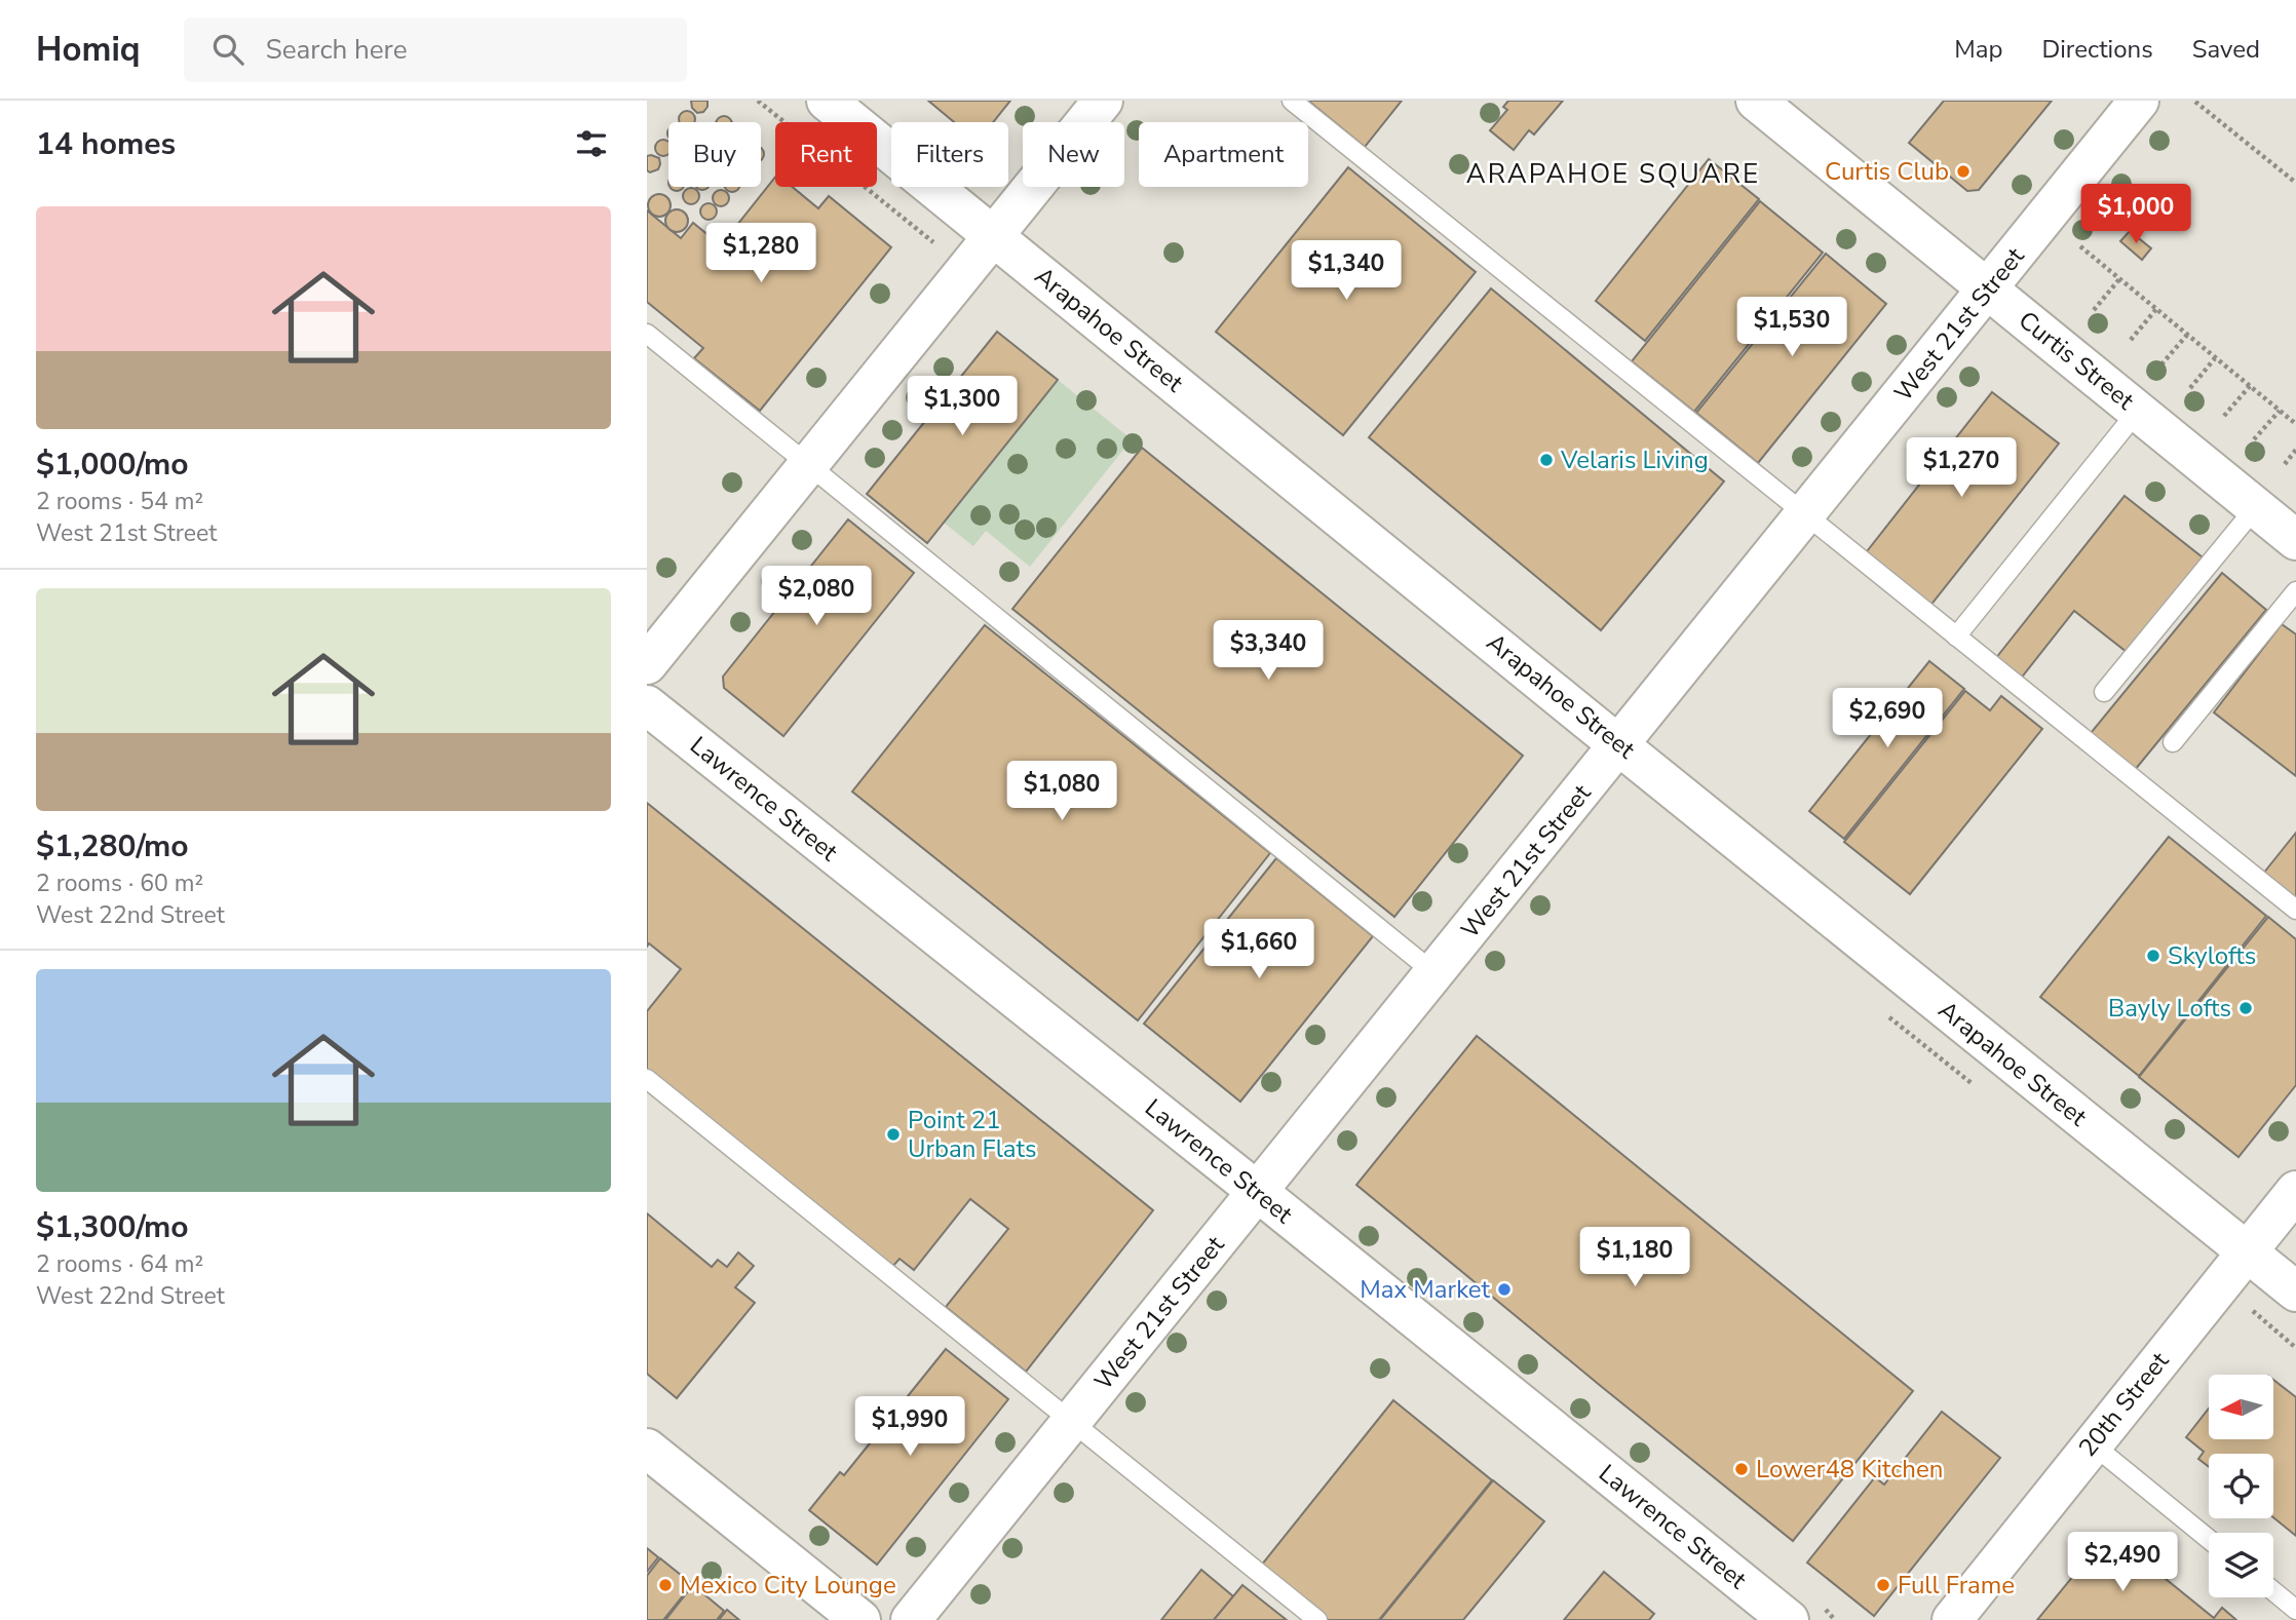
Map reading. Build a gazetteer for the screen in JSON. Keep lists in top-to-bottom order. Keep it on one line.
{"streets":{"street":["West 21st Street","Arapahoe Street","Curtis Street","Lawrence Street","20th Street"]},"crossings":[["West 21st Street","Arapahoe Street"],["West 21st Street","Curtis Street"],["West 21st Street","Lawrence Street"],["Arapahoe Street","20th Street"]],"districts":["ARAPAHOE SQUARE"],"places":["Curtis Club","Velaris Living","Skylofts","Bayly Lofts","Point 21 Urban Flats","Max Market","Lower48 Kitchen","Mexico City Lounge","Full Frame"],"north":"left","page":{"header":"Homiq","search":"Search here","nav":["Map","Directions","Saved"],"heading":"14 homes","chip":["Buy","Rent","Filters","New","Apartment"],"price":["$1,000","$1,280","$1,340","$1,530","$1,300","$1,270","$2,080","$3,340","$2,690","$1,080","$1,660","$1,180","$1,990","$2,490"],"list":[{"name":"$1,000/mo","note":"2 rooms · 54 m² · West 21st Street"},{"name":"$1,280/mo","note":"2 rooms · 60 m² · West 22nd Street"},{"name":"$1,300/mo","note":"2 rooms · 64 m² · West 22nd Street"}]}}
